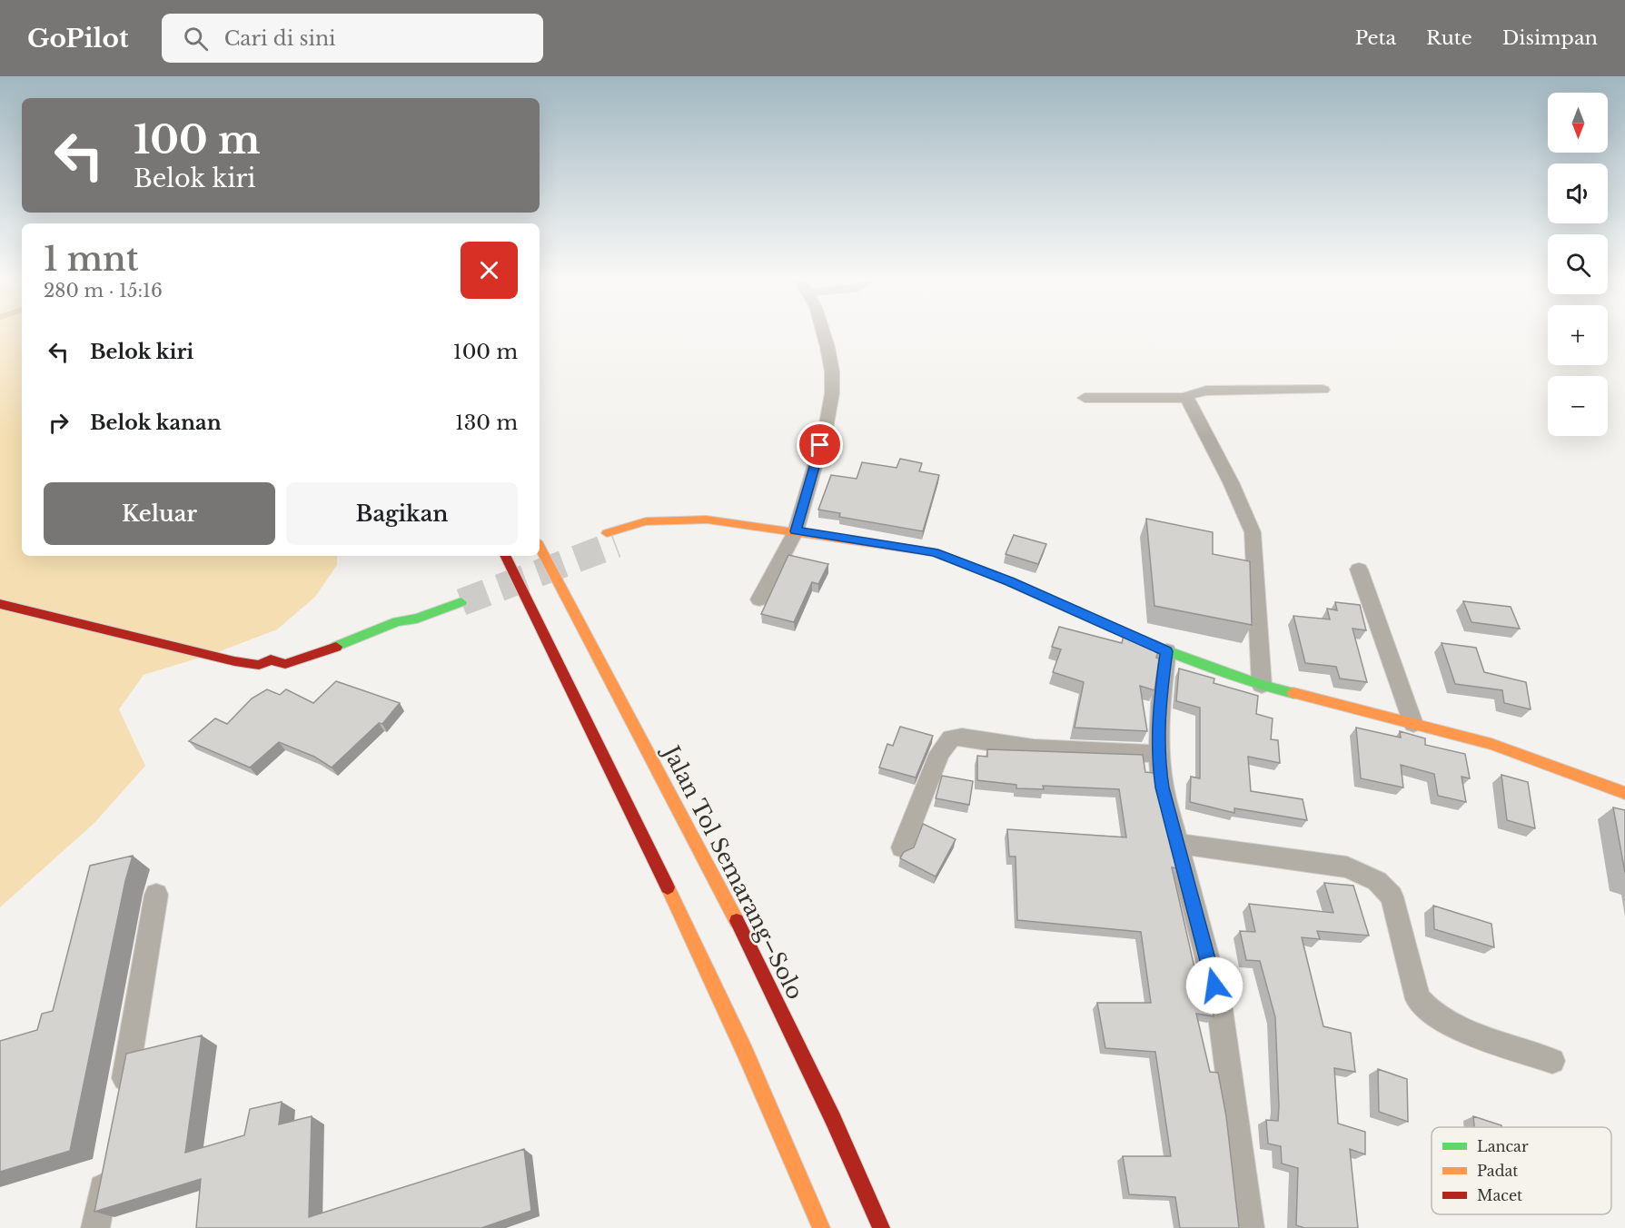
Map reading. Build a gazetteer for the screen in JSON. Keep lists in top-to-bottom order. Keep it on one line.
{"streets":{"main road":["Jalan Tol Semarang–Solo"]},"legend":["Lancar","Padat","Macet"],"north":"bottom","page":{"header":"GoPilot","search":"Cari di sini","nav":["Peta","Rute","Disimpan"],"map_buttons":["+","−"],"turn":["100 m","Belok kiri"],"heading":["1 mnt","280 m · 15:16"],"list":[{"name":"Belok kiri","value":"100 m"},{"name":"Belok kanan","value":"130 m"}],"buttons":["Keluar","Bagikan"]}}
